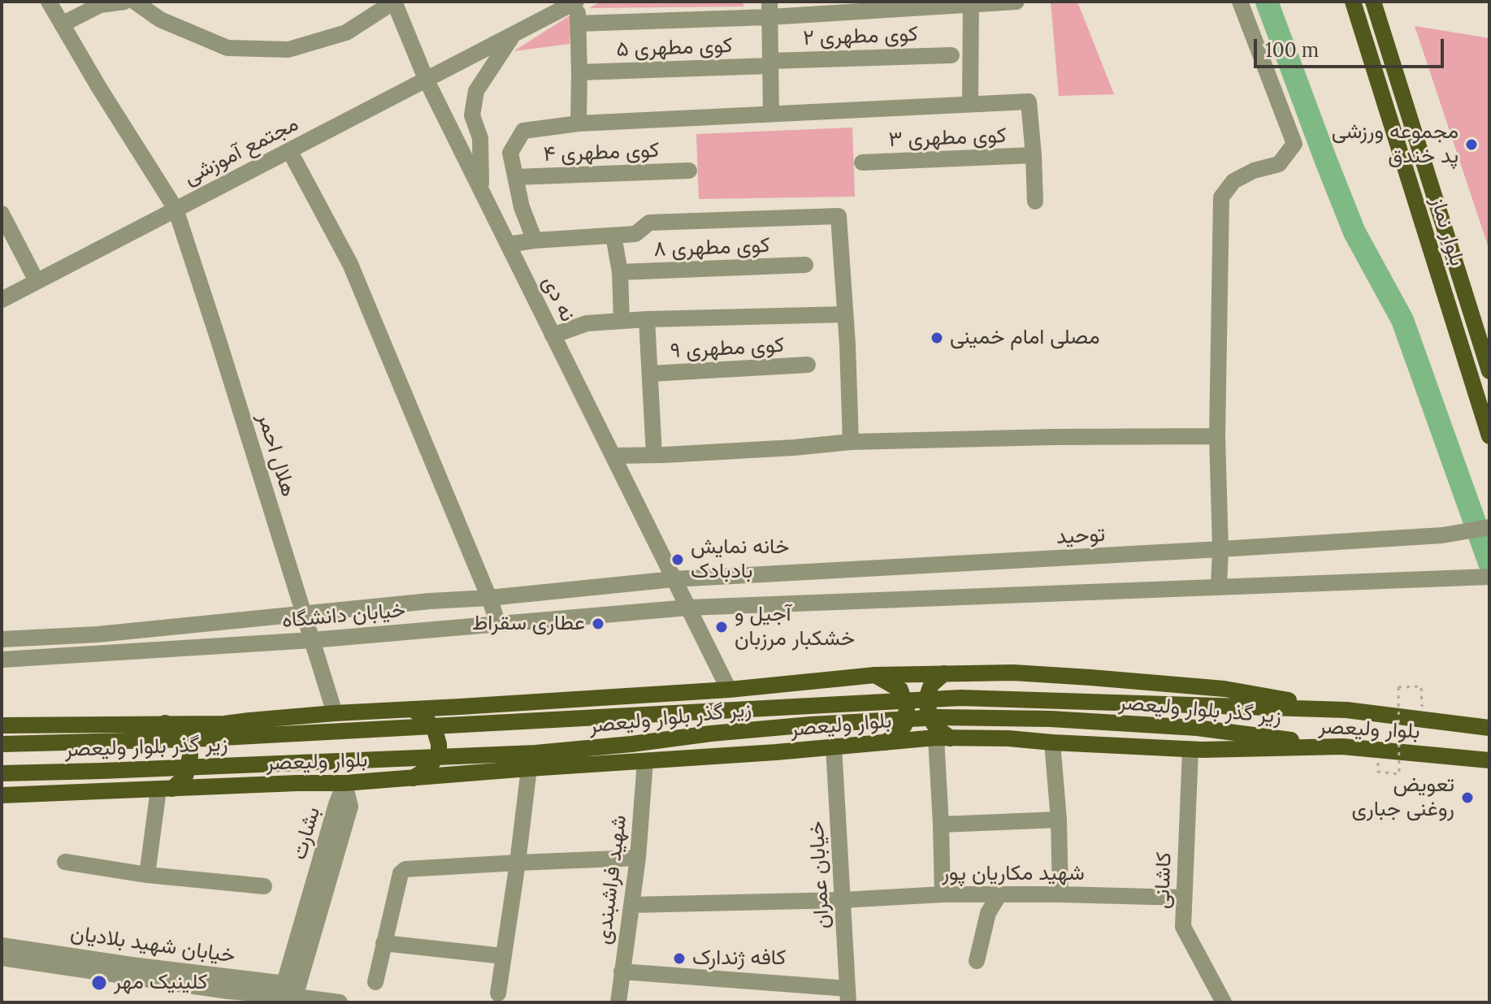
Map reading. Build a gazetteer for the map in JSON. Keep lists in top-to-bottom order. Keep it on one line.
{"streets":{"main road":["بلوار نماز","زیر گذر بلوار ولیعصر","بلوار ولیعصر"],"street":["کوی مطهری ۲","کوی مطهری ۵","کوی مطهری ۳","مجتمع آموزشی","کوی مطهری ۴","کوی مطهری ۸","نه دی","کوی مطهری ۹","هلال احمر","توحید","خیابان دانشگاه","بشارت","شهید مکاریان پور","خیابان عمران","شهید فراشبندی","کاشانی","خیابان شهید بلادیان"]},"crossings":[["کوی مطهری ۲","کوی مطهری ۵"],["مجتمع آموزشی","نه دی"],["مجتمع آموزشی","هلال احمر"],["نه دی","توحید"],["نه دی","خیابان دانشگاه"],["نه دی","بلوار ولیعصر"],["هلال احمر","خیابان دانشگاه"],["هلال احمر","بلوار ولیعصر"],["توحید","خیابان دانشگاه"],["زیر گذر بلوار ولیعصر","بلوار ولیعصر"],["بلوار ولیعصر","بشارت"],["بلوار ولیعصر","خیابان عمران"],["بلوار ولیعصر","شهید فراشبندی"],["بلوار ولیعصر","کاشانی"],["بشارت","خیابان شهید بلادیان"],["شهید مکاریان پور","خیابان عمران"],["شهید مکاریان پور","شهید فراشبندی"],["شهید مکاریان پور","کاشانی"]],"places":["مجموعه ورزشی پد خندق","مصلی امام خمینی","خانه نمایش بادبادک","عطاری سقراط","آجیل و خشکبار مرزبان","تعویض روغنی جباری","کافه ژندارک","کلینیک مهر"],"scale_bar":"100 m"}
